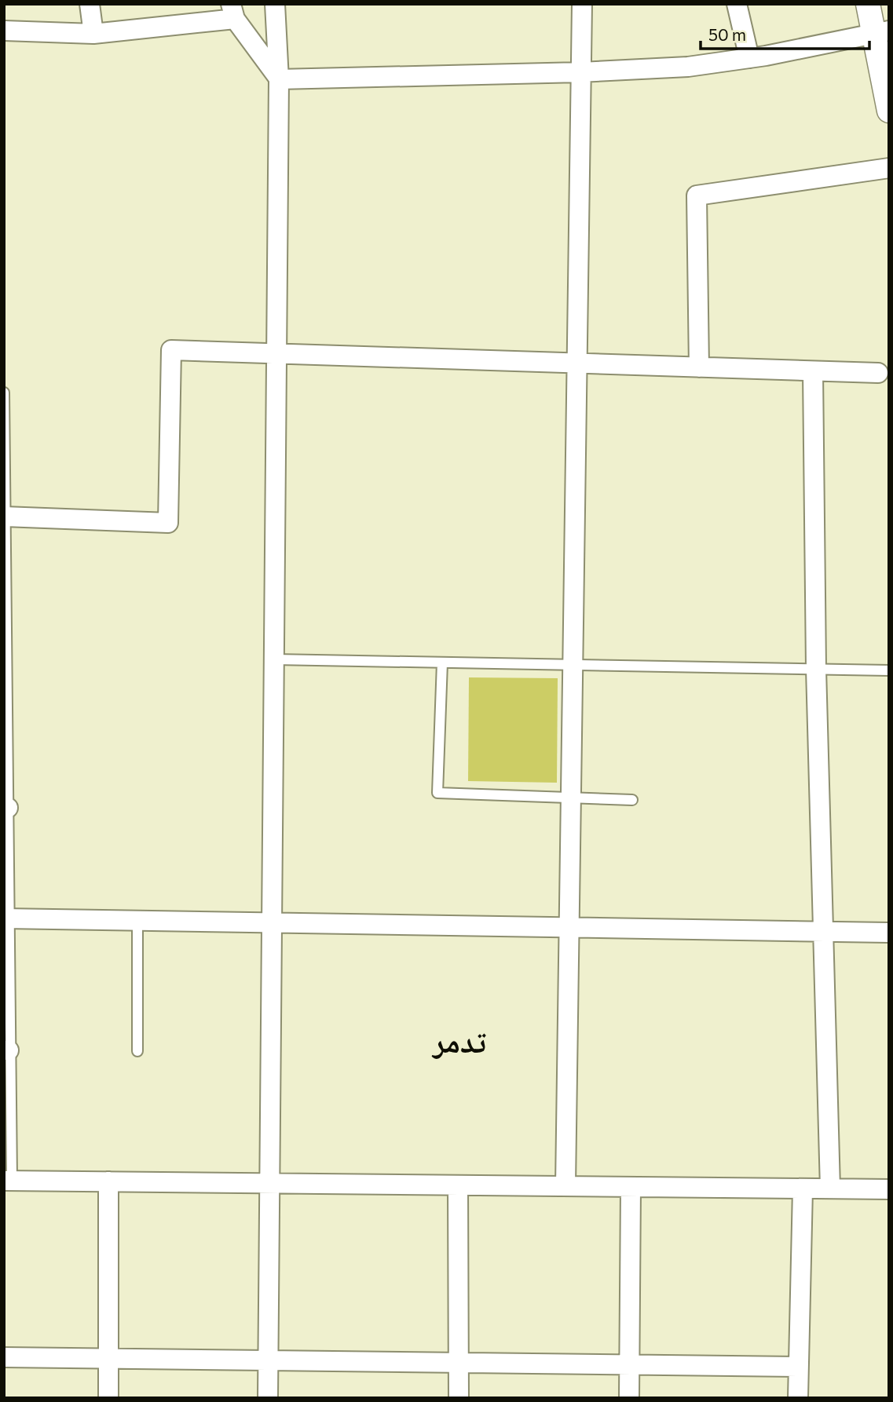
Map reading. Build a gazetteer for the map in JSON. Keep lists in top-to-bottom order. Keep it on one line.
{"districts":["تدمر"],"scale_bar":"50 m"}
